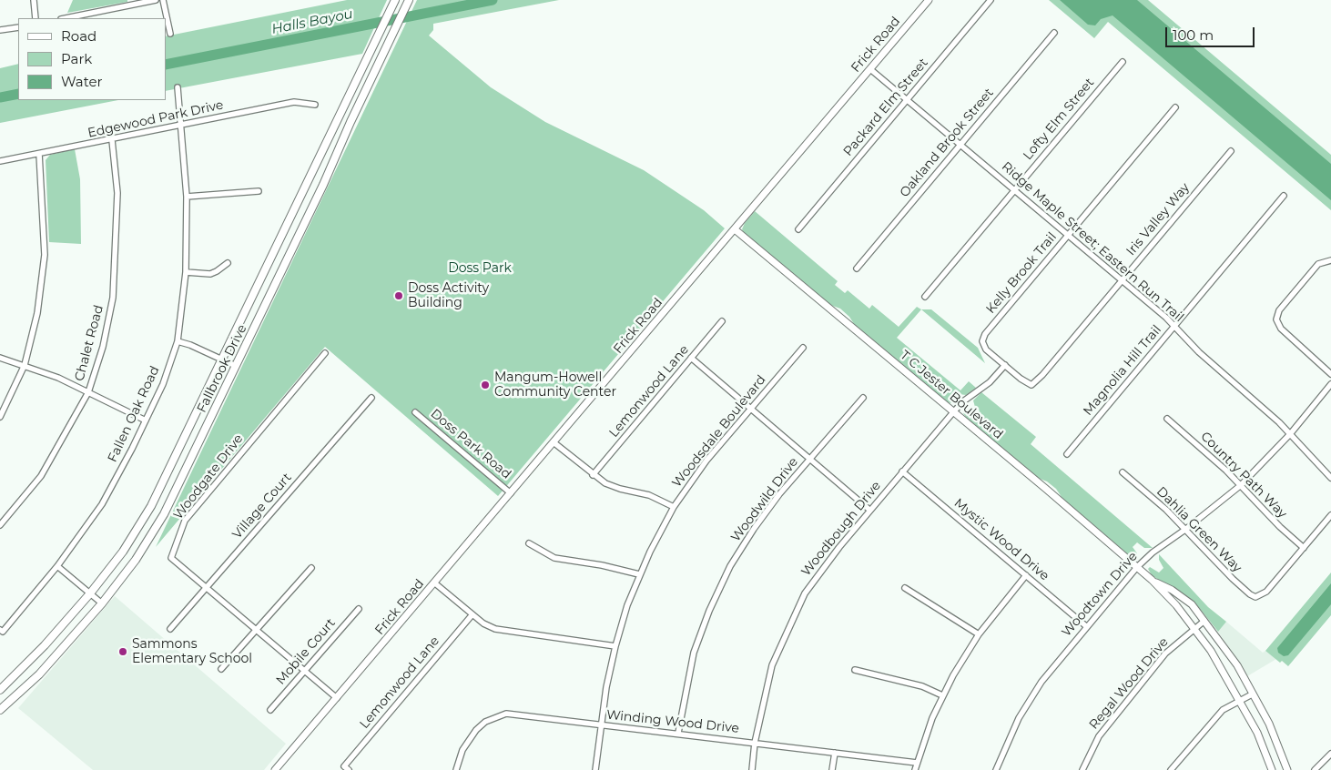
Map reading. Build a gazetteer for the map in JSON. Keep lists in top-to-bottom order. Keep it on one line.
{"streets":{"main road":["Fallbrook Drive"],"street":["Frick Road","Packard Elm Street","Edgewood Park Drive","Lofty Elm Street","Oakland Brook Street","Iris Valley Way","Ridge Maple Street; Eastern Run Trail","Kelly Brook Trail","Chalet Road","Magnolia Hill Trail","Lemonwood Lane","T C Jester Boulevard","Fallen Oak Road","Woodsdale Boulevard","Doss Park Road","Country Path Way","Woodgate Drive","Woodwild Drive","Village Court","Woodbough Drive","Dahlia Green Way","Mystic Wood Drive","Woodtown Drive","Mobile Court","Regal Wood Drive","Winding Wood Drive"]},"crossings":[["Frick Road","Ridge Maple Street; Eastern Run Trail"],["Frick Road","T C Jester Boulevard"],["Frick Road","Doss Park Road"],["Frick Road","Woodgate Drive"],["Packard Elm Street","Ridge Maple Street; Eastern Run Trail"],["Edgewood Park Drive","Chalet Road"],["Edgewood Park Drive","Fallen Oak Road"],["Lofty Elm Street","Ridge Maple Street; Eastern Run Trail"],["Oakland Brook Street","Ridge Maple Street; Eastern Run Trail"],["Iris Valley Way","Ridge Maple Street; Eastern Run Trail"],["Iris Valley Way","Kelly Brook Trail"],["Ridge Maple Street; Eastern Run Trail","Kelly Brook Trail"],["Ridge Maple Street; Eastern Run Trail","Magnolia Hill Trail"],["Ridge Maple Street; Eastern Run Trail","Woodtown Drive"],["Kelly Brook Trail","Woodbough Drive"],["T C Jester Boulevard","Woodbough Drive"],["T C Jester Boulevard","Woodtown Drive"],["T C Jester Boulevard","Regal Wood Drive"],["Woodsdale Boulevard","Winding Wood Drive"],["Country Path Way","Dahlia Green Way"],["Country Path Way","Woodtown Drive"],["Woodgate Drive","Village Court"],["Woodgate Drive","Mobile Court"],["Woodwild Drive","Winding Wood Drive"],["Woodbough Drive","Mystic Wood Drive"],["Woodbough Drive","Winding Wood Drive"],["Dahlia Green Way","Woodtown Drive"],["Mystic Wood Drive","Woodtown Drive"]],"water":["Halls Bayou"],"parks":["Doss Park"],"places":["Doss Activity Building","Mangum-Howell Community Center","Sammons Elementary School"],"legend":["Road","Park","Water"],"scale_bar":"100 m"}
